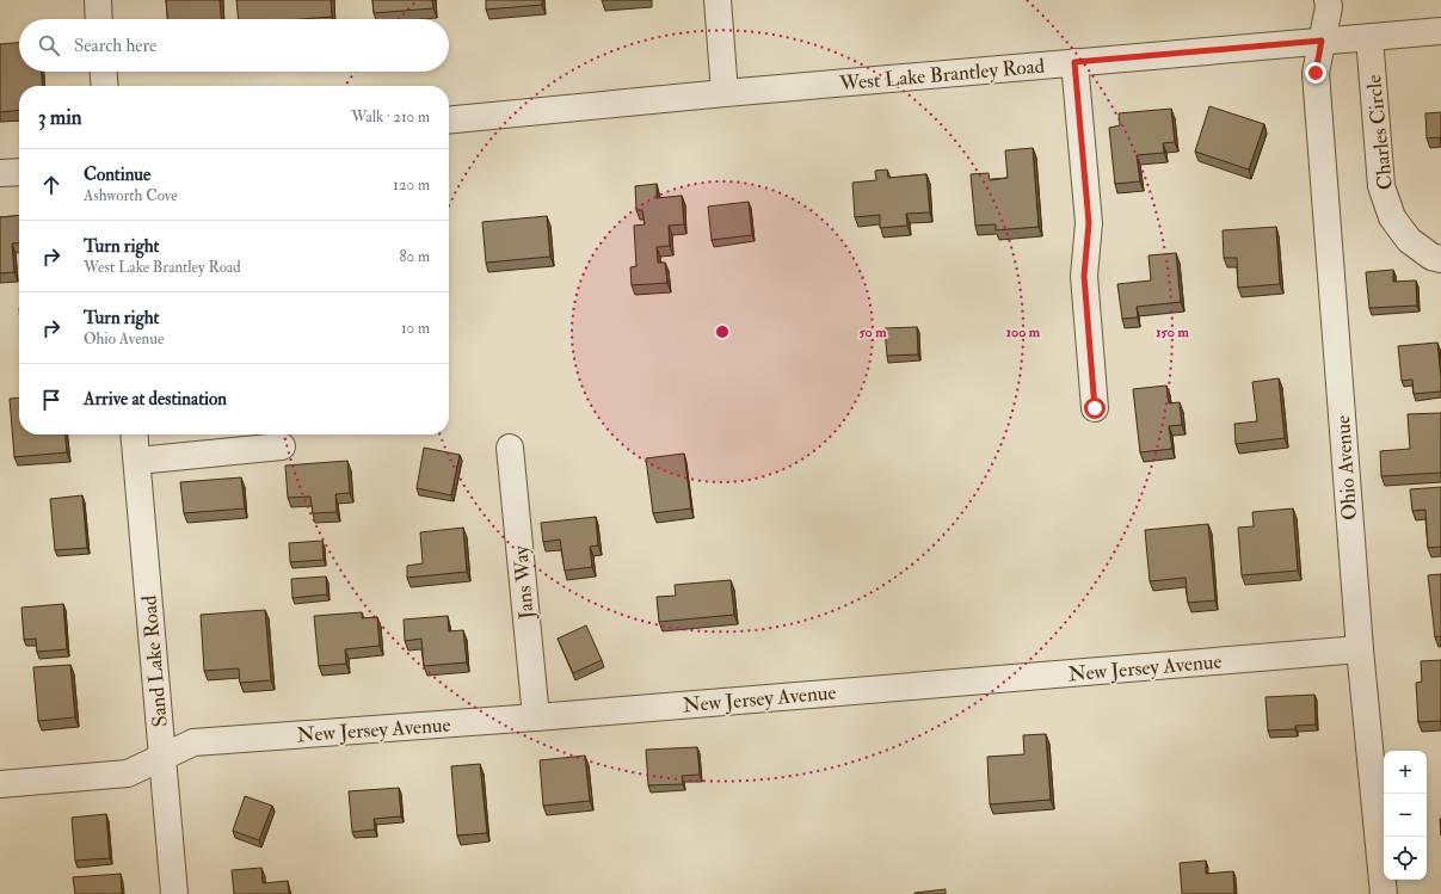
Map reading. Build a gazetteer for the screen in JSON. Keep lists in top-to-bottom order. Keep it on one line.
{"streets":{"street":["West Lake Brantley Road","Charles Circle","Ohio Avenue","Jans Way","Sand Lake Road","New Jersey Avenue"]},"crossings":[["West Lake Brantley Road","Charles Circle"],["West Lake Brantley Road","Ohio Avenue"],["Ohio Avenue","New Jersey Avenue"],["Jans Way","New Jersey Avenue"],["Sand Lake Road","New Jersey Avenue"]],"page":{"search":"Search here","heading":["3 min","Walk · 210 m"],"list":[["Continue","Ashworth Cove","120 m"],["Turn right","West Lake Brantley Road","80 m"],["Turn right","Ohio Avenue","10 m"],"Arrive at destination"],"map_buttons":["+","−"]},"rings":["50 m","100 m","150 m"]}
